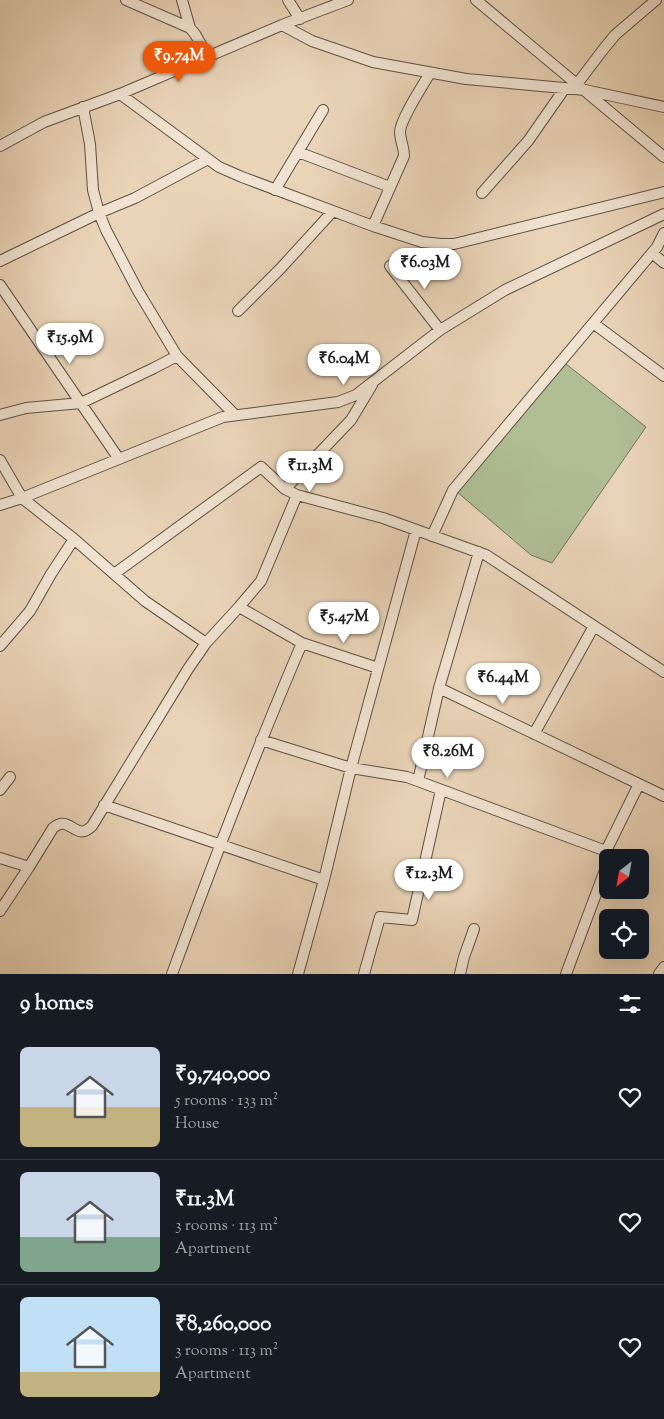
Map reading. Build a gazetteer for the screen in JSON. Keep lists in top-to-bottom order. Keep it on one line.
{"north":"bottom left","page":{"price":["₹9.74M","₹6.03M","₹15.9M","₹6.04M","₹11.3M","₹5.47M","₹6.44M","₹8.26M","₹12.3M"],"heading":"9 homes","list":[{"name":"₹9,740,000","note":"5 rooms · 133 m² · House"},{"name":"₹11.3M","note":"3 rooms · 113 m² · Apartment"},{"name":"₹8,260,000","note":"3 rooms · 113 m² · Apartment"}]}}
